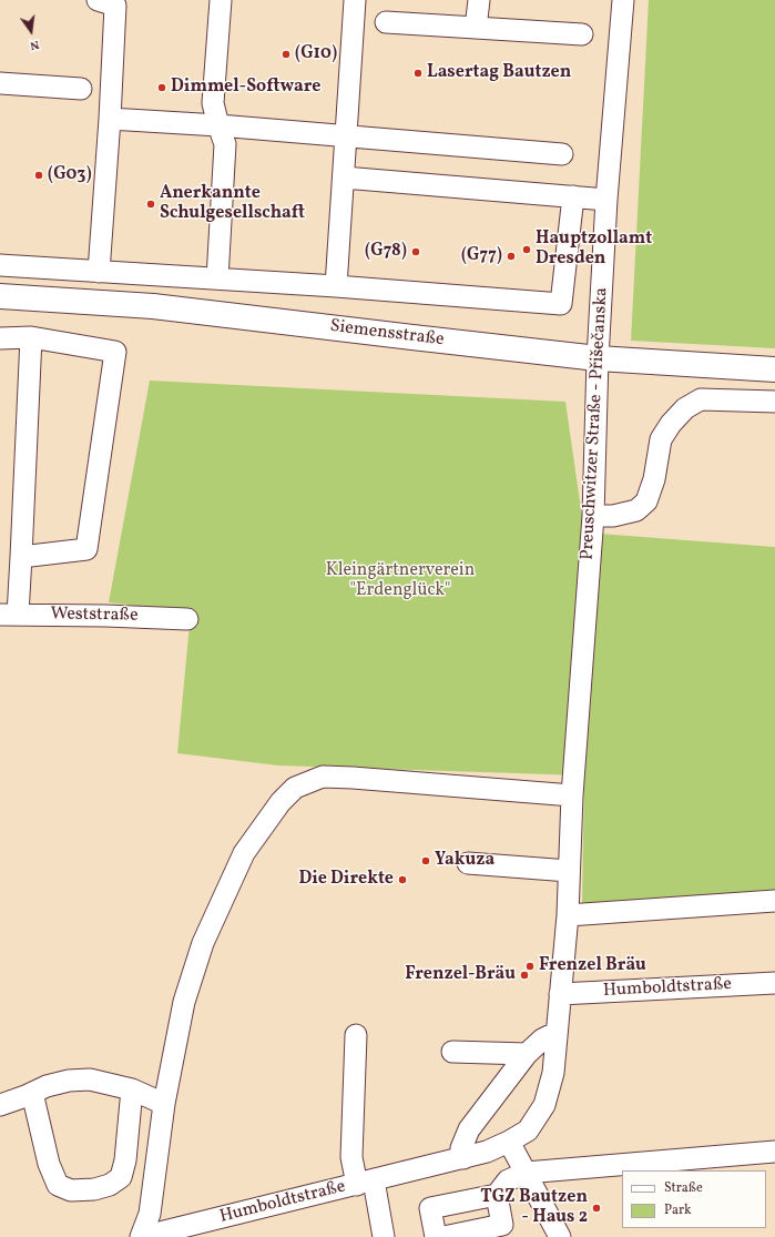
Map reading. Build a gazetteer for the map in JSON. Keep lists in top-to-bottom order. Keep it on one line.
{"streets":{"main road":["Siemensstraße"],"street":["Preuschwitzer Straße - Přišečanska","Weststraße","Humboldtstraße"]},"crossings":[["Siemensstraße","Preuschwitzer Straße - Přišečanska"],["Preuschwitzer Straße - Přišečanska","Humboldtstraße"]],"parks":["Kleingärtnerverein \"Erdenglück\""],"places":["(G10)","Lasertag Bautzen","Dimmel-Software","(G03)","Anerkannte Schulgesellschaft","Hauptzollamt Dresden","(G78)","(G77)","Yakuza","Die Direkte","Frenzel Bräu","Frenzel-Bräu","TGZ Bautzen - Haus 2"],"legend":["Straße","Park"],"north":"bottom"}
